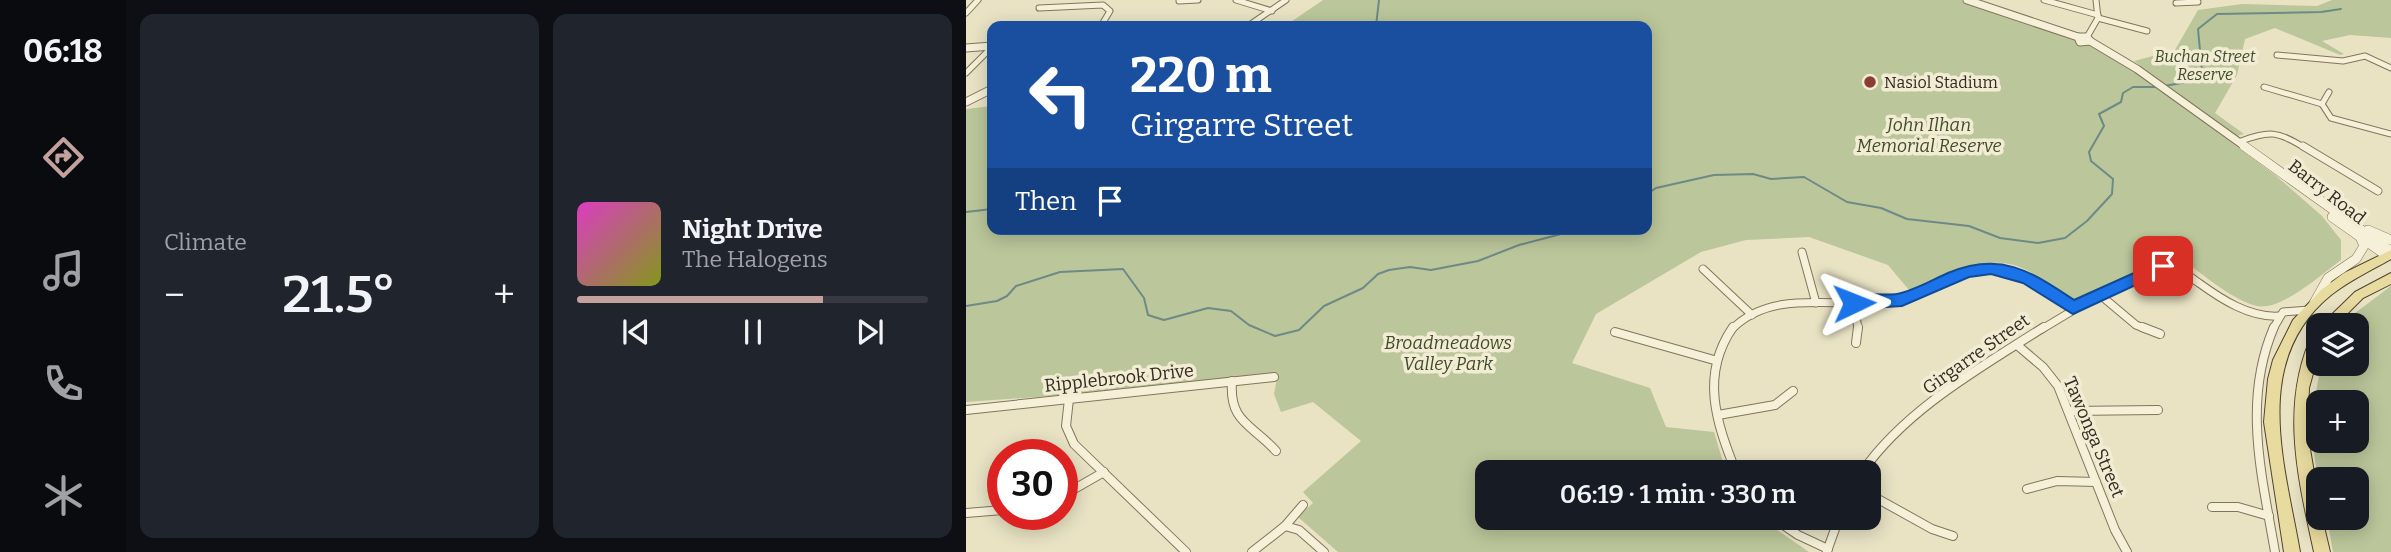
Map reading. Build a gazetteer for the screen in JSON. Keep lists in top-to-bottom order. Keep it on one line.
{"streets":{"street":["Barry Road","Girgarre Street","Ripplebrook Drive","Tawonga Street"]},"crossings":[["Girgarre Street","Tawonga Street"]],"parks":["Buchan Street Reserve","John Ilhan Memorial Reserve","Broadmeadows Valley Park"],"places":["Nasiol Stadium"],"page":{"tabs":"06:18","tile":"Climate","turn":["220 m","Girgarre Street"],"then":"Then","song":["Night Drive","The Halogens"],"heat":["−","21.5°","+"],"map_buttons":["+","−"],"limit":"30","trip":"06:19 · 1 min · 330 m"}}
